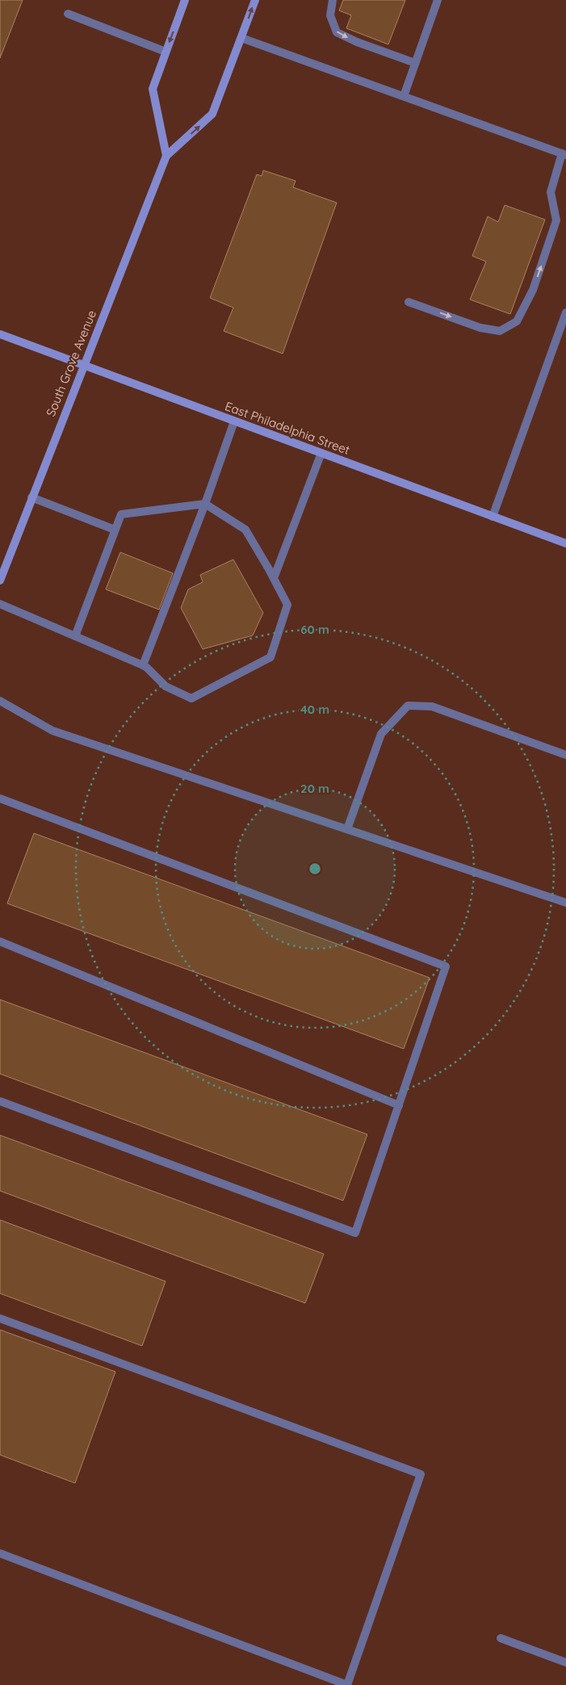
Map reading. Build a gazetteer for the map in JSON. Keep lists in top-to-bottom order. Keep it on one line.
{"streets":{"main road":["South Grove Avenue","East Philadelphia Street"]},"crossings":[["South Grove Avenue","East Philadelphia Street"]],"rings":["60 m","40 m","20 m"]}
